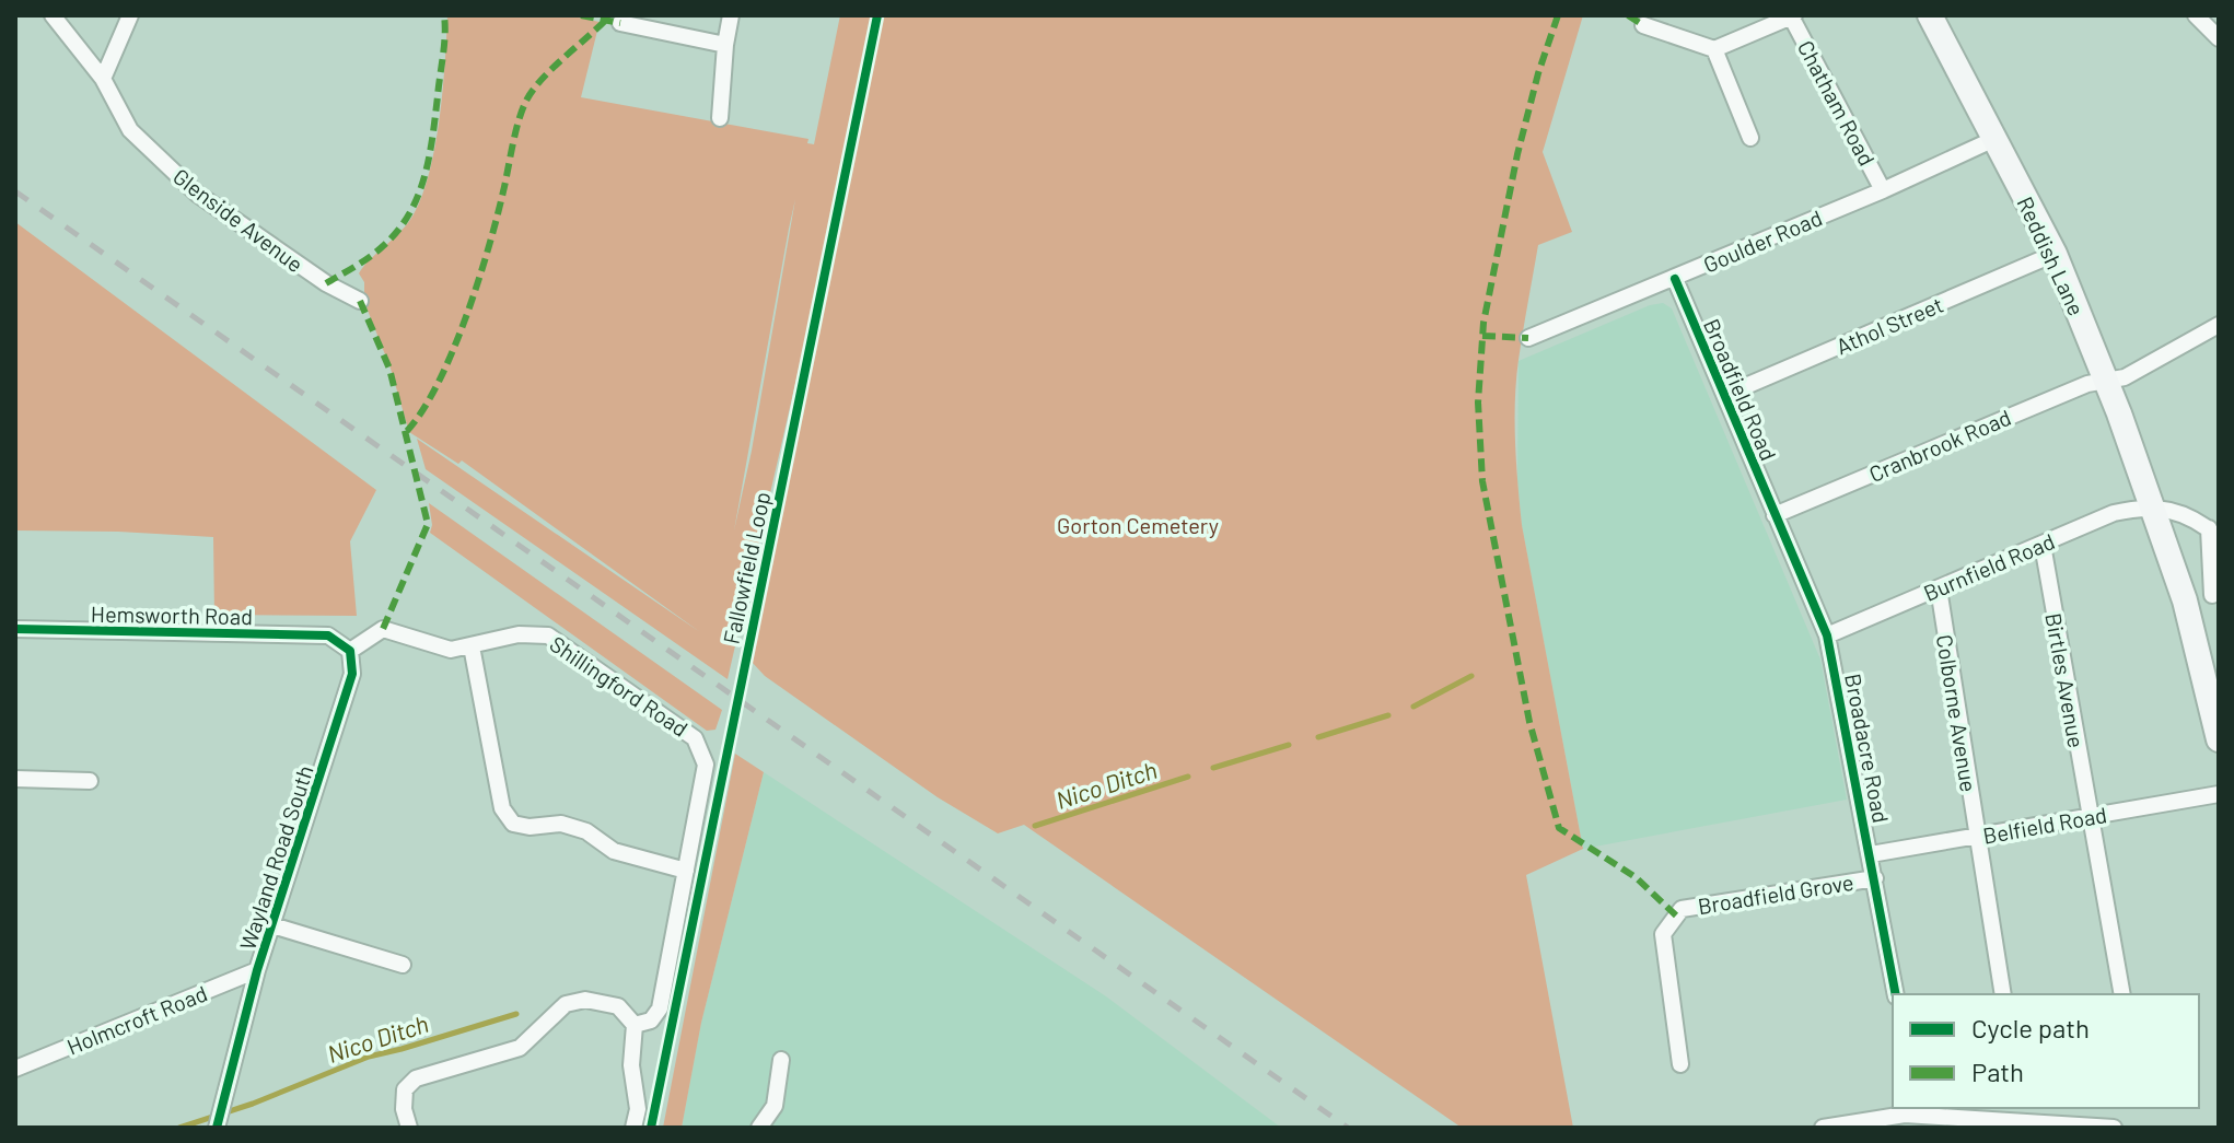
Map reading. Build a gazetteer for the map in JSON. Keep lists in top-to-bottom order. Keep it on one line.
{"streets":{"main road":["Reddish Lane"],"street":["Chatham Road","Glenside Avenue","Goulder Road","Athol Street","Broadfield Road","Cranbrook Road","Burnfield Road","Hemsworth Road","Birtles Avenue","Shillingford Road","Colborne Avenue","Broadacre Road","Belfield Road","Wayland Road South","Broadfield Grove","Holmcroft Road"],"cycle path":["Fallowfield Loop"]},"crossings":[["Chatham Road","Goulder Road"],["Goulder Road","Reddish Lane"],["Goulder Road","Broadfield Road"],["Reddish Lane","Athol Street"],["Reddish Lane","Cranbrook Road"],["Reddish Lane","Burnfield Road"],["Athol Street","Broadfield Road"],["Broadfield Road","Cranbrook Road"],["Broadfield Road","Broadacre Road"],["Cranbrook Road","Broadacre Road"],["Burnfield Road","Birtles Avenue"],["Burnfield Road","Colborne Avenue"],["Burnfield Road","Broadacre Road"],["Hemsworth Road","Shillingford Road"],["Hemsworth Road","Wayland Road South"],["Birtles Avenue","Belfield Road"],["Shillingford Road","Wayland Road South"],["Colborne Avenue","Belfield Road"],["Broadacre Road","Belfield Road"],["Broadacre Road","Broadfield Grove"],["Wayland Road South","Holmcroft Road"]],"water":["Nico Ditch"],"parks":["Gorton Cemetery"],"legend":["Cycle path","Path"]}
